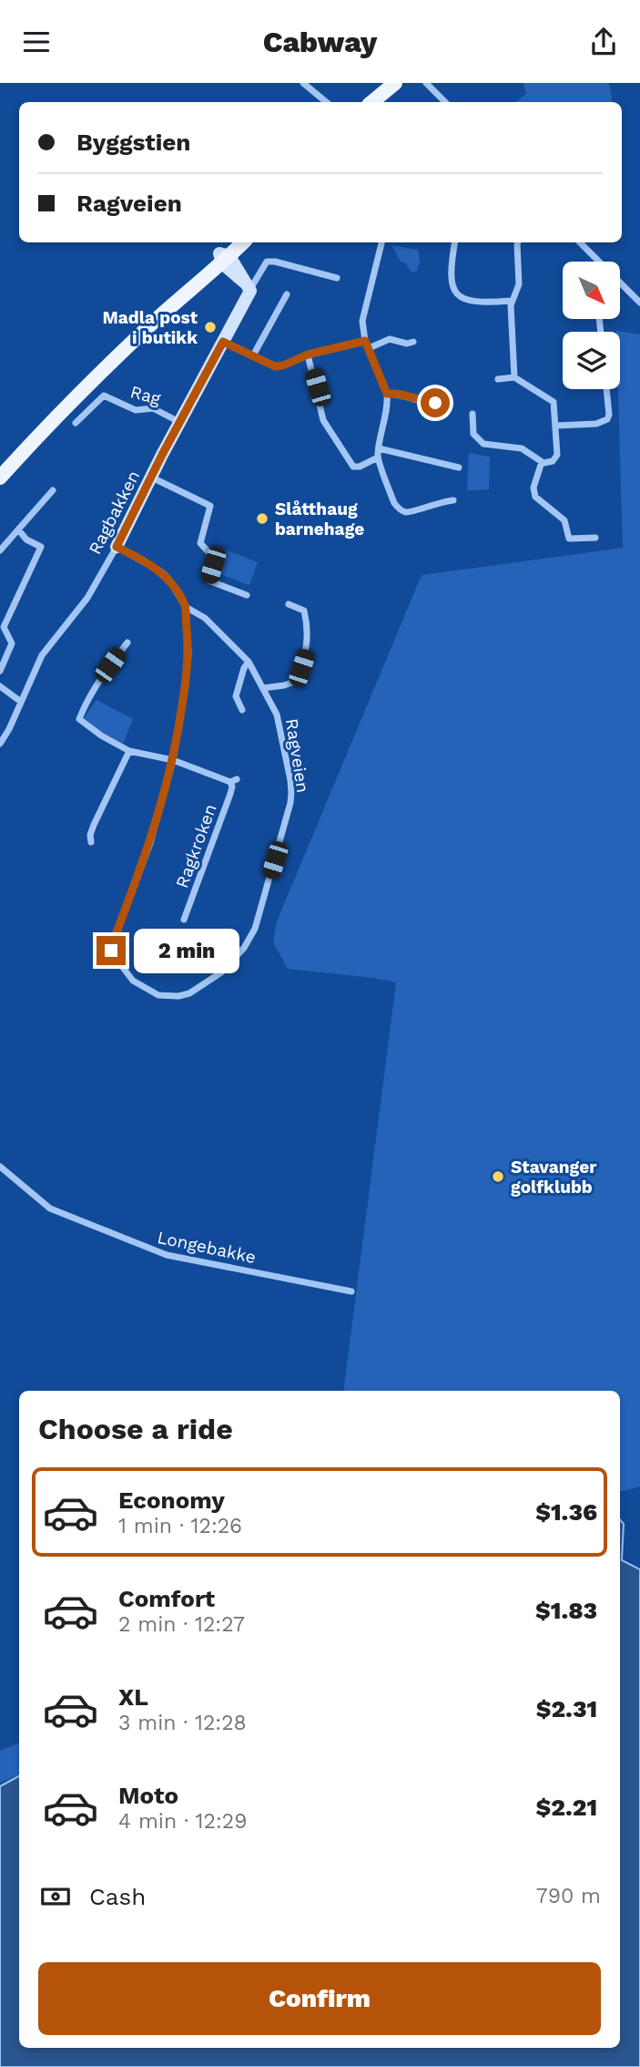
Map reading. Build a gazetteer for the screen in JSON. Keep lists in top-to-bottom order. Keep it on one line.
{"streets":{"street":["Rag","Ragbakken","Ragveien","Ragkroken","Longebakke"]},"crossings":[["Rag","Ragbakken"],["Ragbakken","Ragveien"],["Ragveien","Ragkroken"]],"places":["Madla post i butikk","Slåtthaug barnehage","Stavanger golfklubb"],"north":"bottom right","page":{"header":"Cabway","banner":["Byggstien","Ragveien"],"bubble":"2 min","heading":"Choose a ride","list":[{"name":"Economy","note":"1 min · 12:26","value":"$1.36"},{"name":"Comfort","note":"2 min · 12:27","value":"$1.83"},{"name":"XL","note":"3 min · 12:28","value":"$2.31"},{"name":"Moto","note":"4 min · 12:29","value":"$2.21"}],"pay":["Cash","790 m"],"buttons":"Confirm"}}
